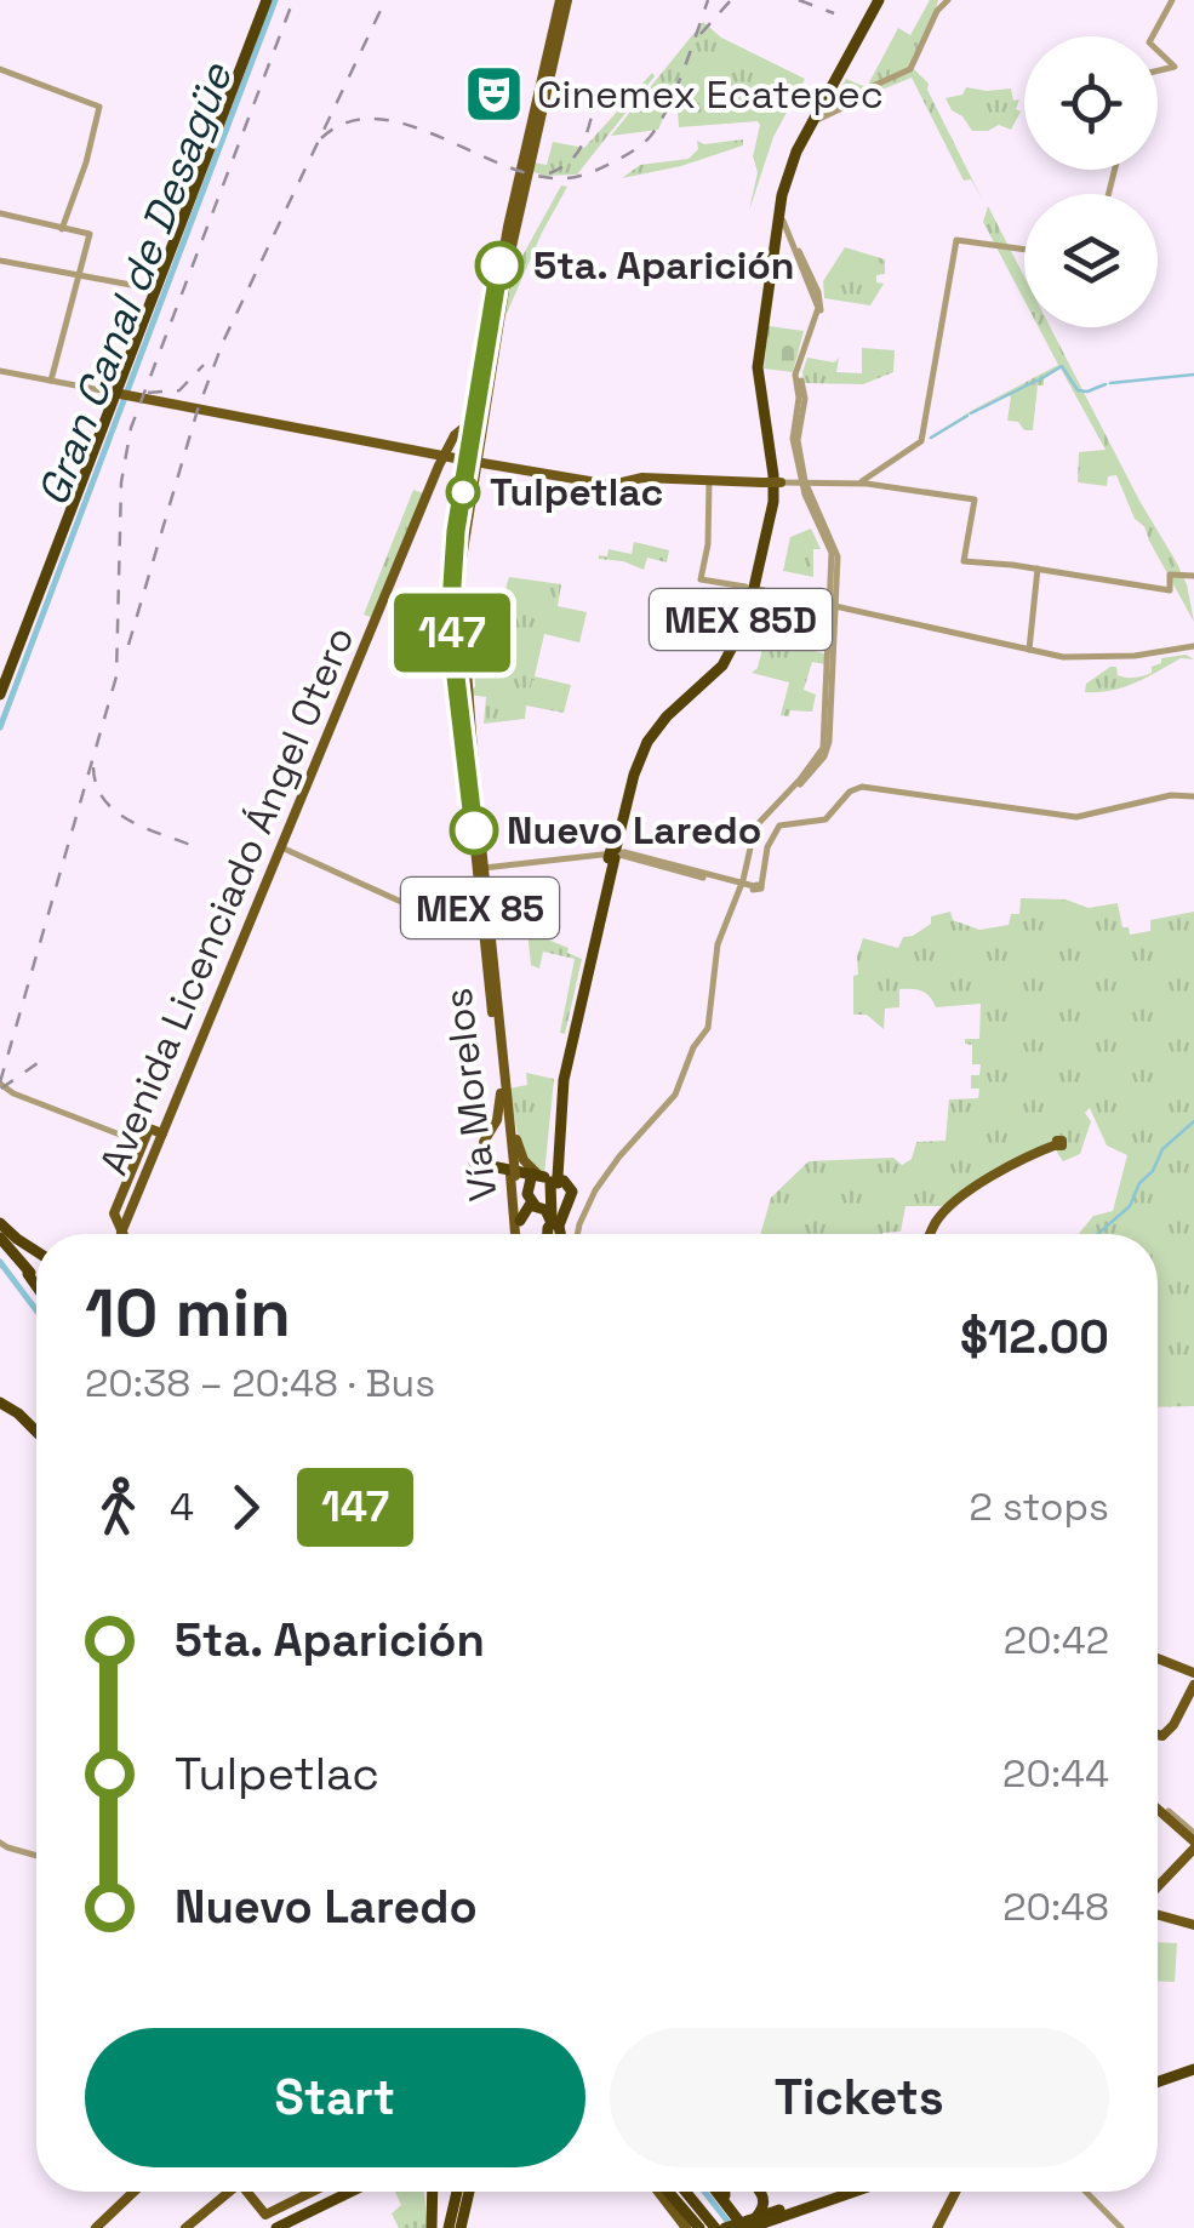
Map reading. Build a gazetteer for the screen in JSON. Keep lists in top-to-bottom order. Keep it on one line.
{"streets":{"highway":["MEX 85D"],"main road":["Avenida Licenciado Ángel Otero","MEX 85","Vía Morelos"]},"crossings":[["Avenida Licenciado Ángel Otero","Vía Morelos"]],"water":["Gran Canal de Desagüe"],"places":{"theatre":["Cinemex Ecatepec"],"other":["5ta. Aparición","Tulpetlac","Nuevo Laredo"]},"lines":["bus line 147"],"page":{"on_map":"147","heading":["10 min","20:38 – 20:48 · Bus","$12.00"],"legs":["4","147","2 stops"],"list":[{"name":"5ta. Aparición","value":"20:42"},{"name":"Tulpetlac","value":"20:44"},{"name":"Nuevo Laredo","value":"20:48"}],"buttons":["Start","Tickets"]}}
